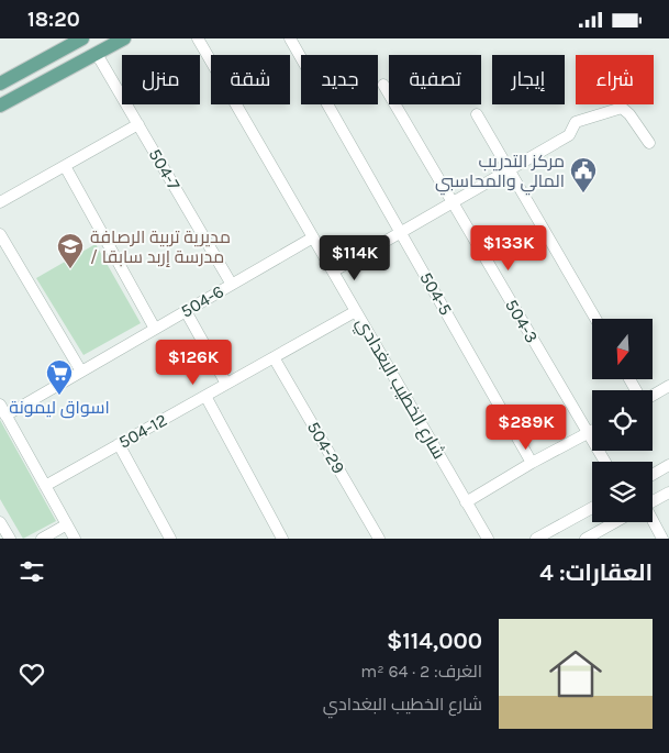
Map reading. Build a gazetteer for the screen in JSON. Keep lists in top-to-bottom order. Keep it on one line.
{"streets":{"street":["504-7","504-5","504-6","504-3","شارع الخطيب البغدادي","504-12","504-29"]},"crossings":[["504-7","504-6"],["504-6","شارع الخطيب البغدادي"],["شارع الخطيب البغدادي","504-12"],["504-12","504-29"]],"places":{"public building":["مركز التدريب المالي والمحاسبي"],"school or university":["مديرية تربية الرصافة / مدرسة إربد سابقا"],"supermarket":["اسواق ليمونة"]},"north":"bottom","page":{"status":"18:20","chip":["شراء","إيجار","تصفية","جديد","شقة","منزل"],"price":["$133K","$114K","$126K","$289K"],"heading":"العقارات: 4","list":[{"name":"$114,000","note":"الغرف: 2 · 64 m² · شارع الخطيب البغدادي"}]}}
